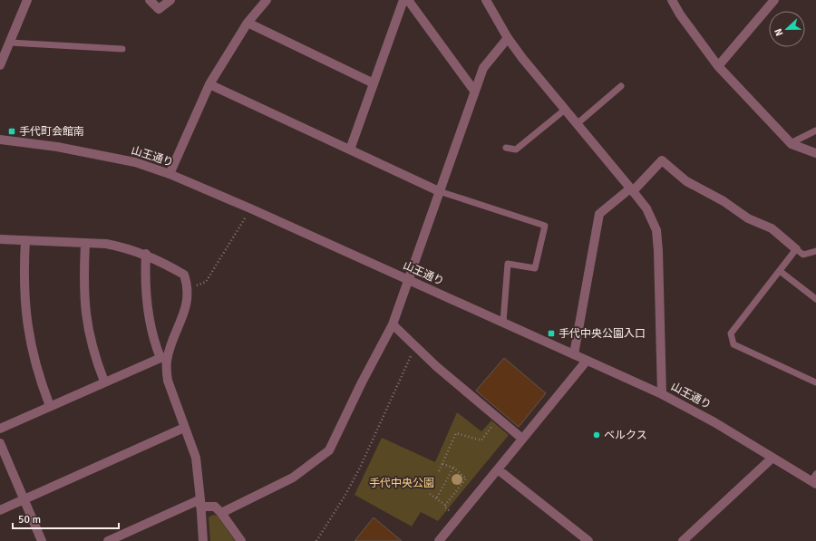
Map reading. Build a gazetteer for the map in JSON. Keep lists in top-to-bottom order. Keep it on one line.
{"streets":{"street":["山王通り"]},"parks":["手代中央公園"],"places":{"transit":["手代町会館南","手代中央公園入口"],"other":["ベルクス"]},"scale_bar":"50 m","north":"left"}
